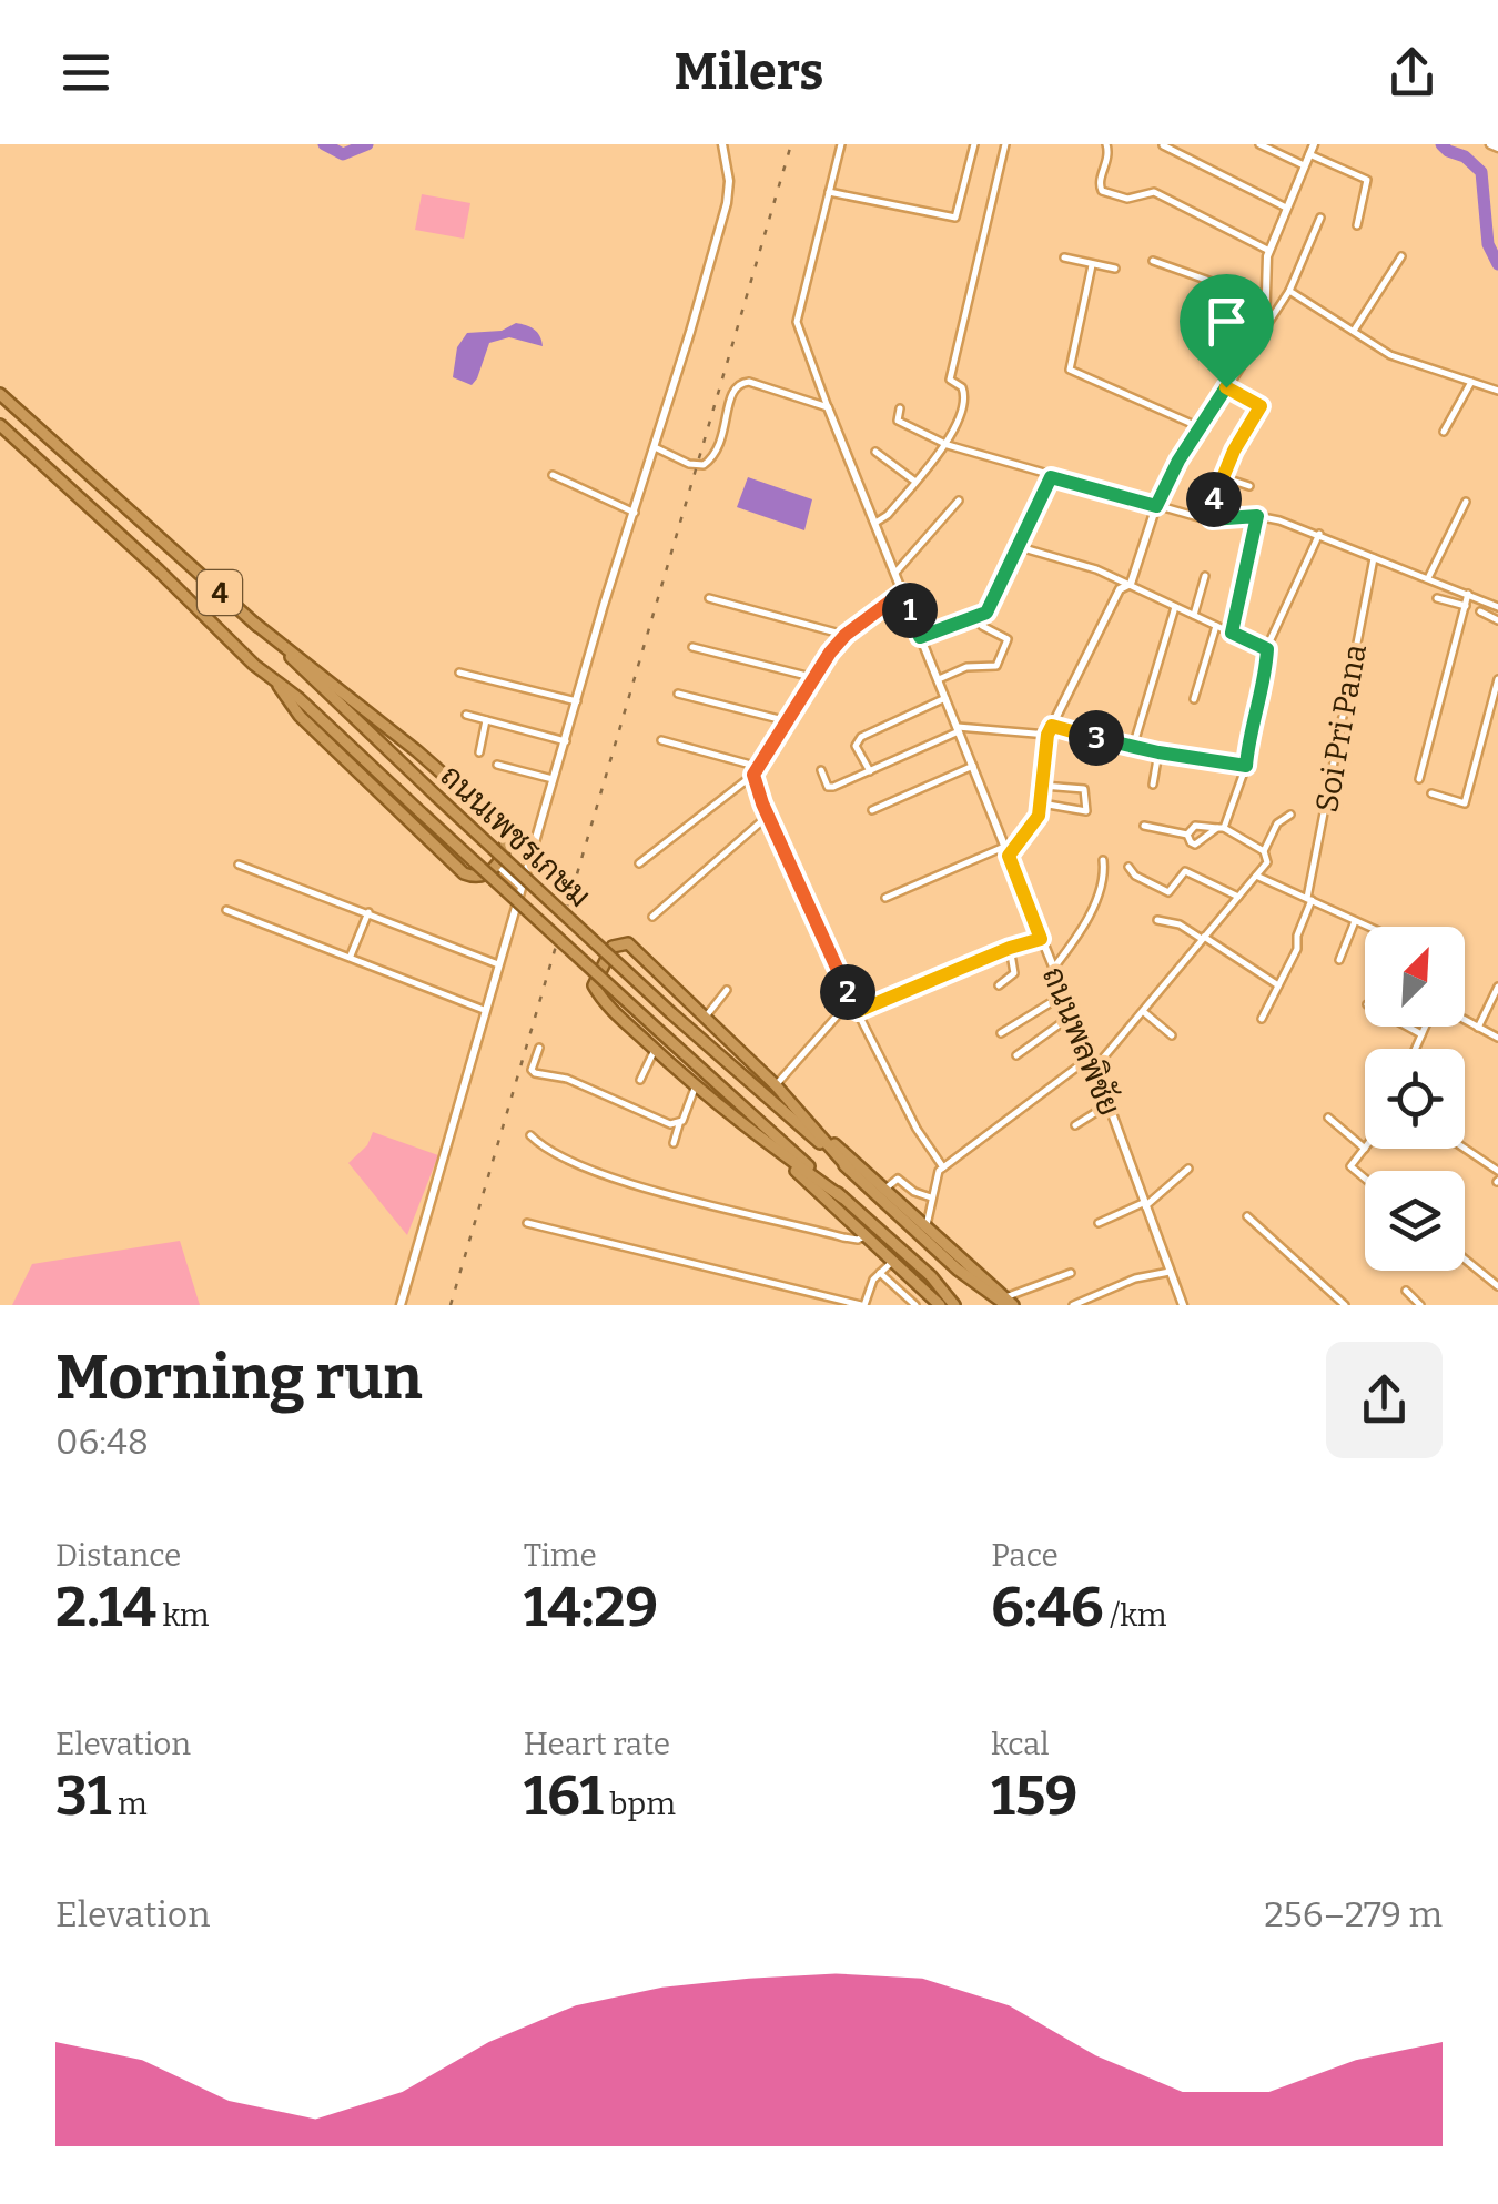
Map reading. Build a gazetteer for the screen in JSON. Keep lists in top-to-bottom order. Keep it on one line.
{"streets":{"highway":["4","ถนนเพชรเกษม"],"street":["Soi Pri Pana","ถนนพลพิชัย"]},"north":"top right","page":{"header":"Milers","pins":["4","1","3","2"],"heading":["Morning run","06:48"],"stats":[["Distance","2.14 km"],["Time","14:29"],["Pace","6:46 /km"],["Elevation","31 m"],["Heart rate","161 bpm"],["kcal","159"]],"chart":["Elevation","256–279 m"]}}
